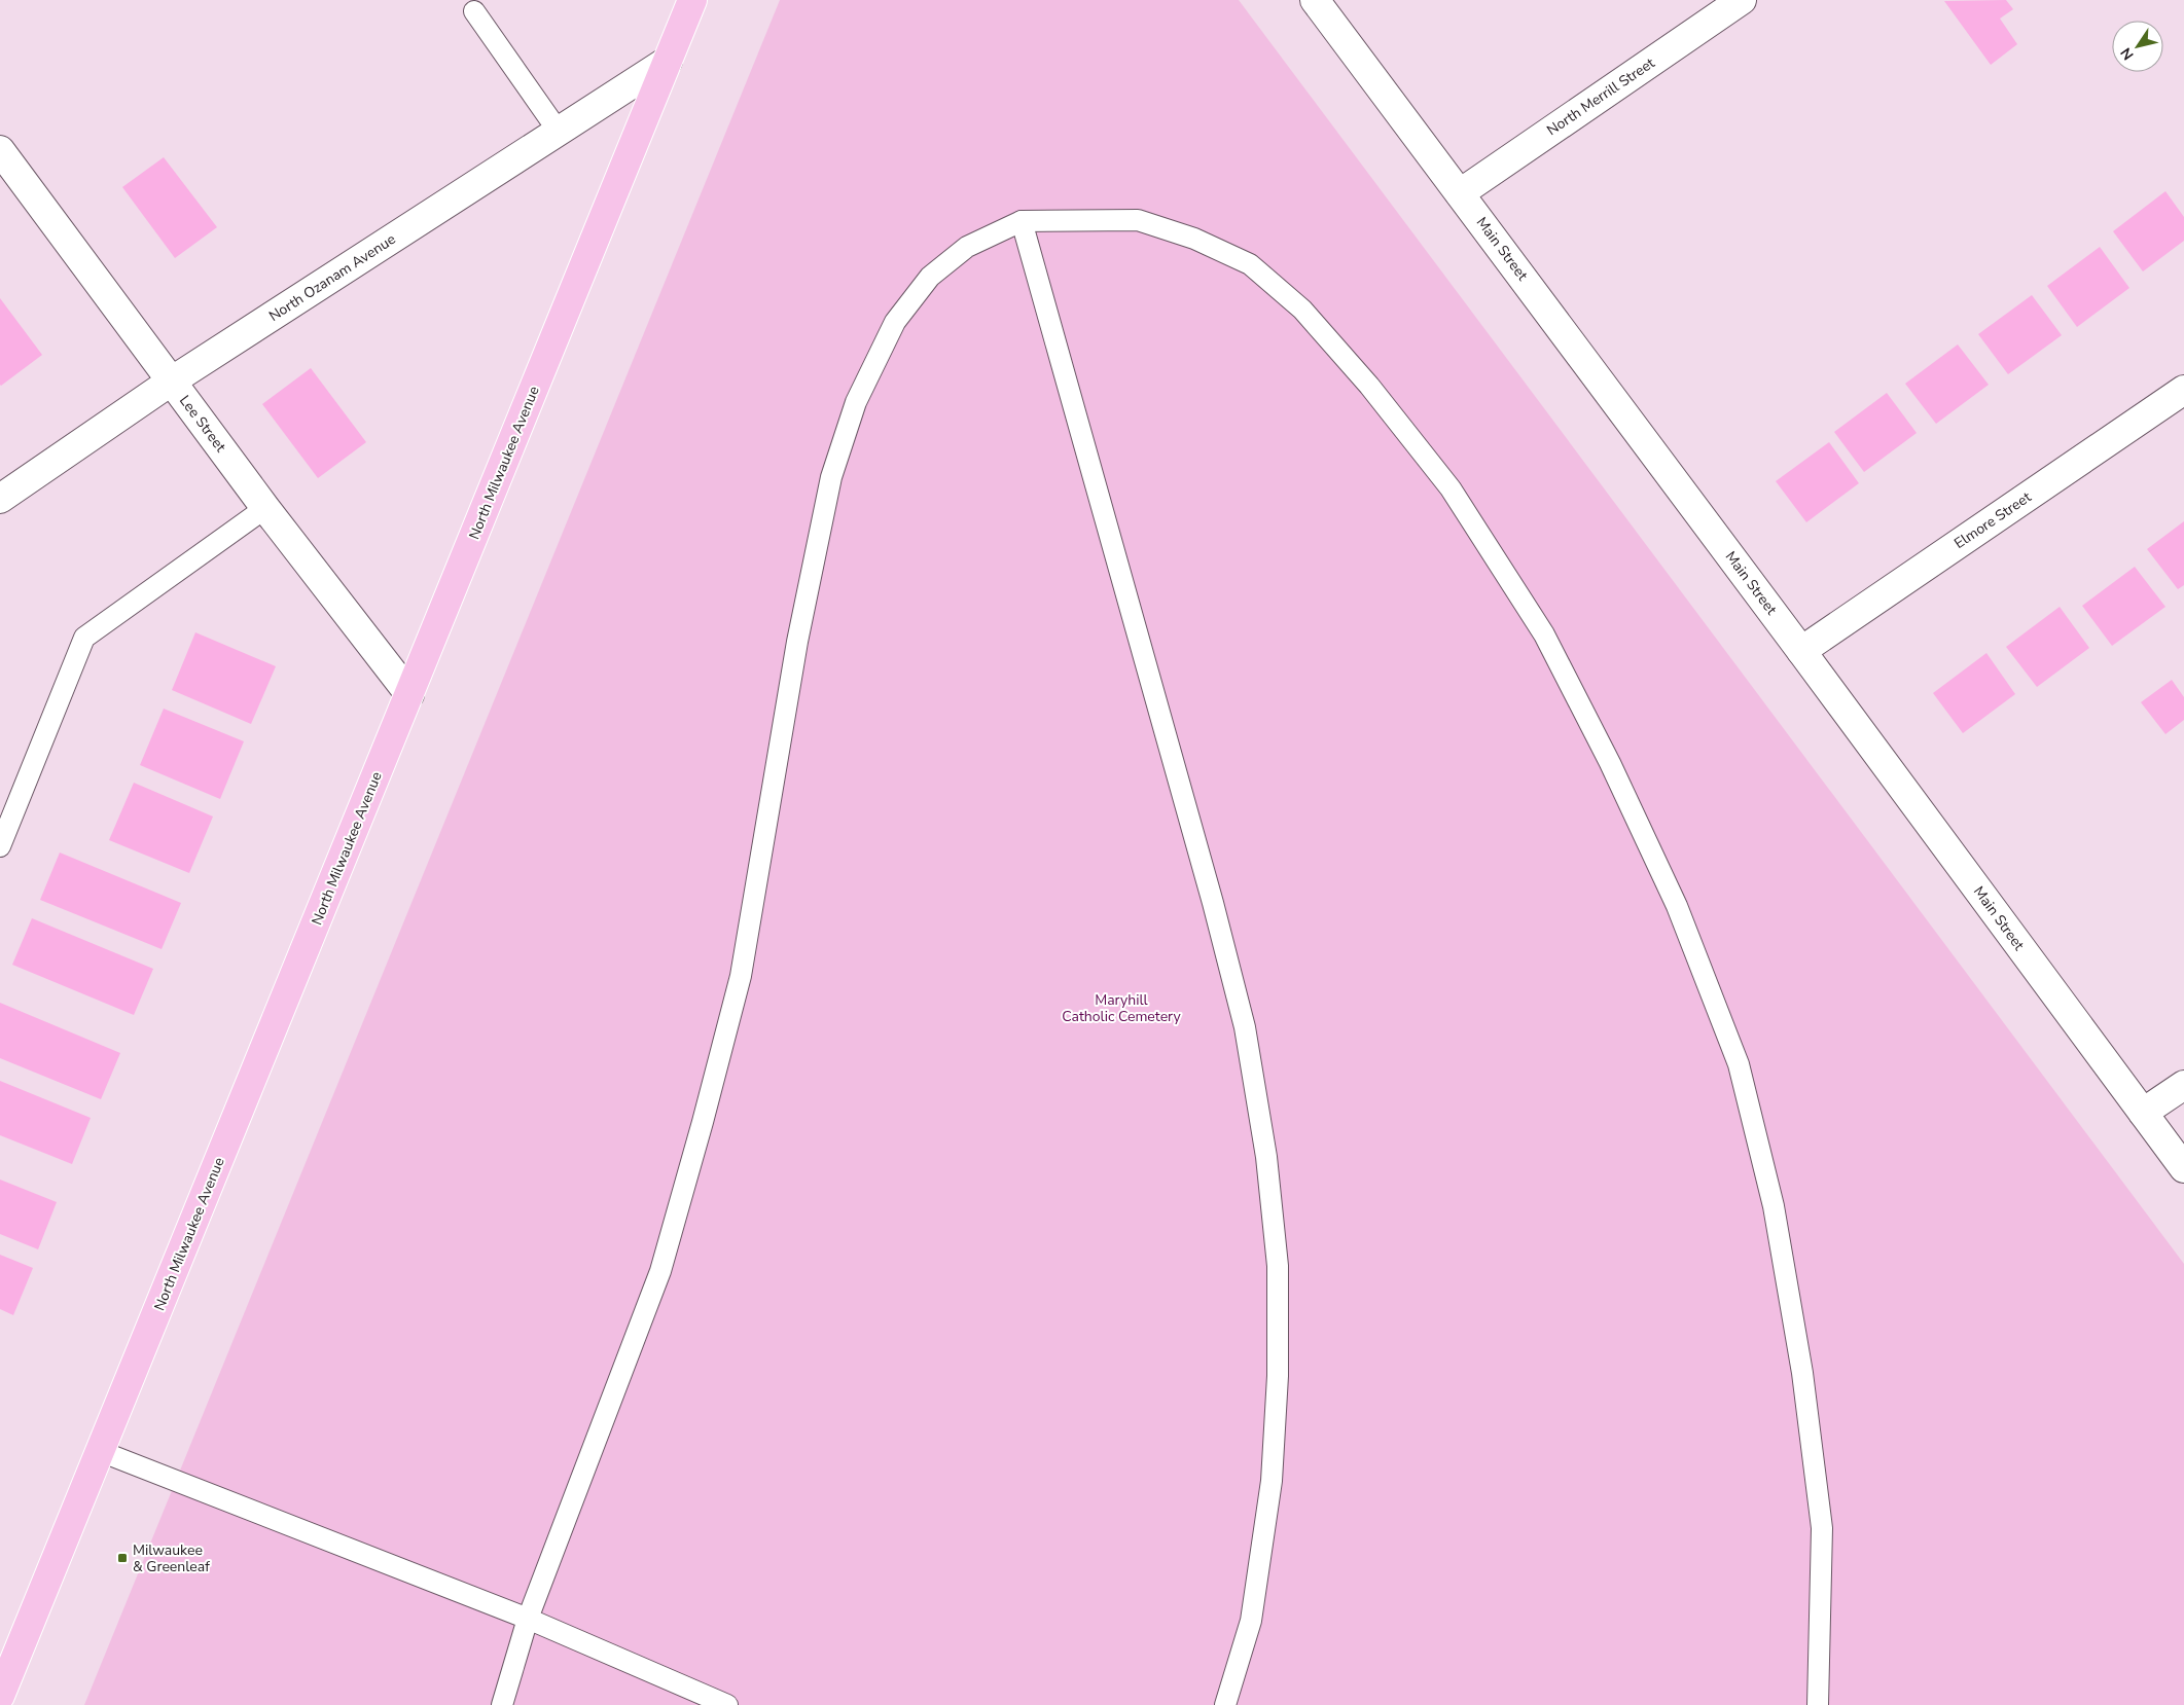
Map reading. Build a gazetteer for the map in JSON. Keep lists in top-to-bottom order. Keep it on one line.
{"streets":{"main road":["North Milwaukee Avenue"],"street":["North Merrill Street","Main Street","North Ozanam Avenue","Lee Street","Elmore Street"]},"crossings":[["North Merrill Street","Main Street"],["Main Street","Elmore Street"],["North Ozanam Avenue","Lee Street"],["North Ozanam Avenue","North Milwaukee Avenue"],["Lee Street","North Milwaukee Avenue"]],"parks":["Maryhill Catholic Cemetery"],"places":{"transit":["Milwaukee & Greenleaf"]},"north":"bottom left"}
